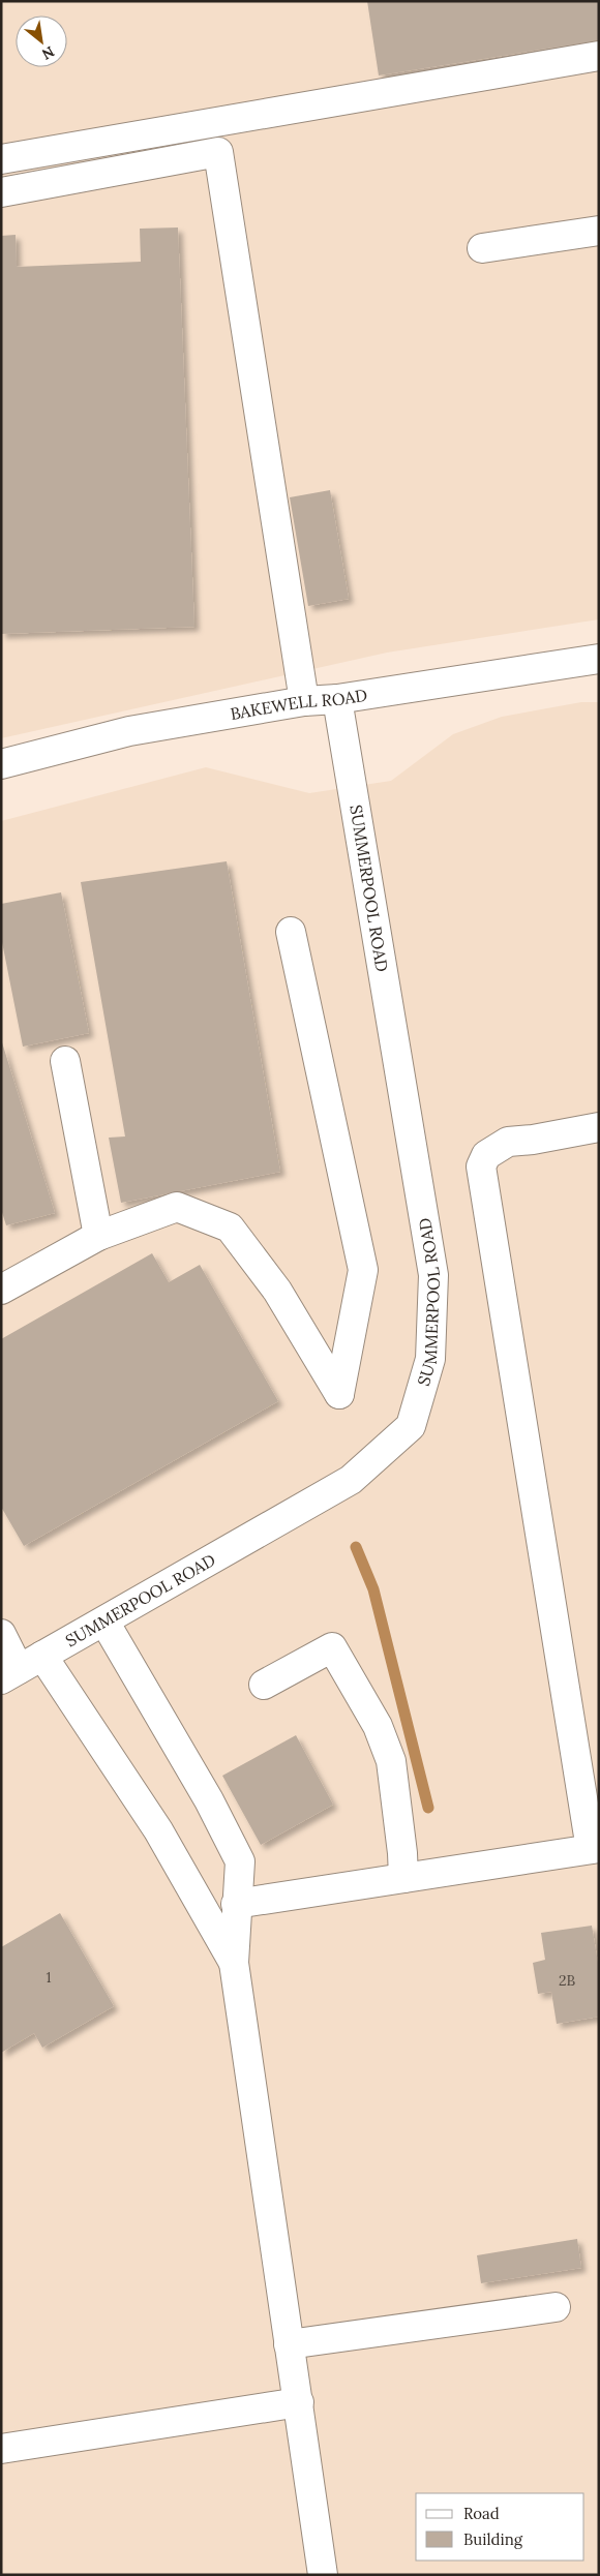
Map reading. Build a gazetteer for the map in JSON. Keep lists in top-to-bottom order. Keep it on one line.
{"streets":{"street":["BAKEWELL ROAD","SUMMERPOOL ROAD"]},"crossings":[["BAKEWELL ROAD","SUMMERPOOL ROAD"]],"house_numbers":["1","2B"],"legend":["Road","Building"],"north":"bottom right"}
